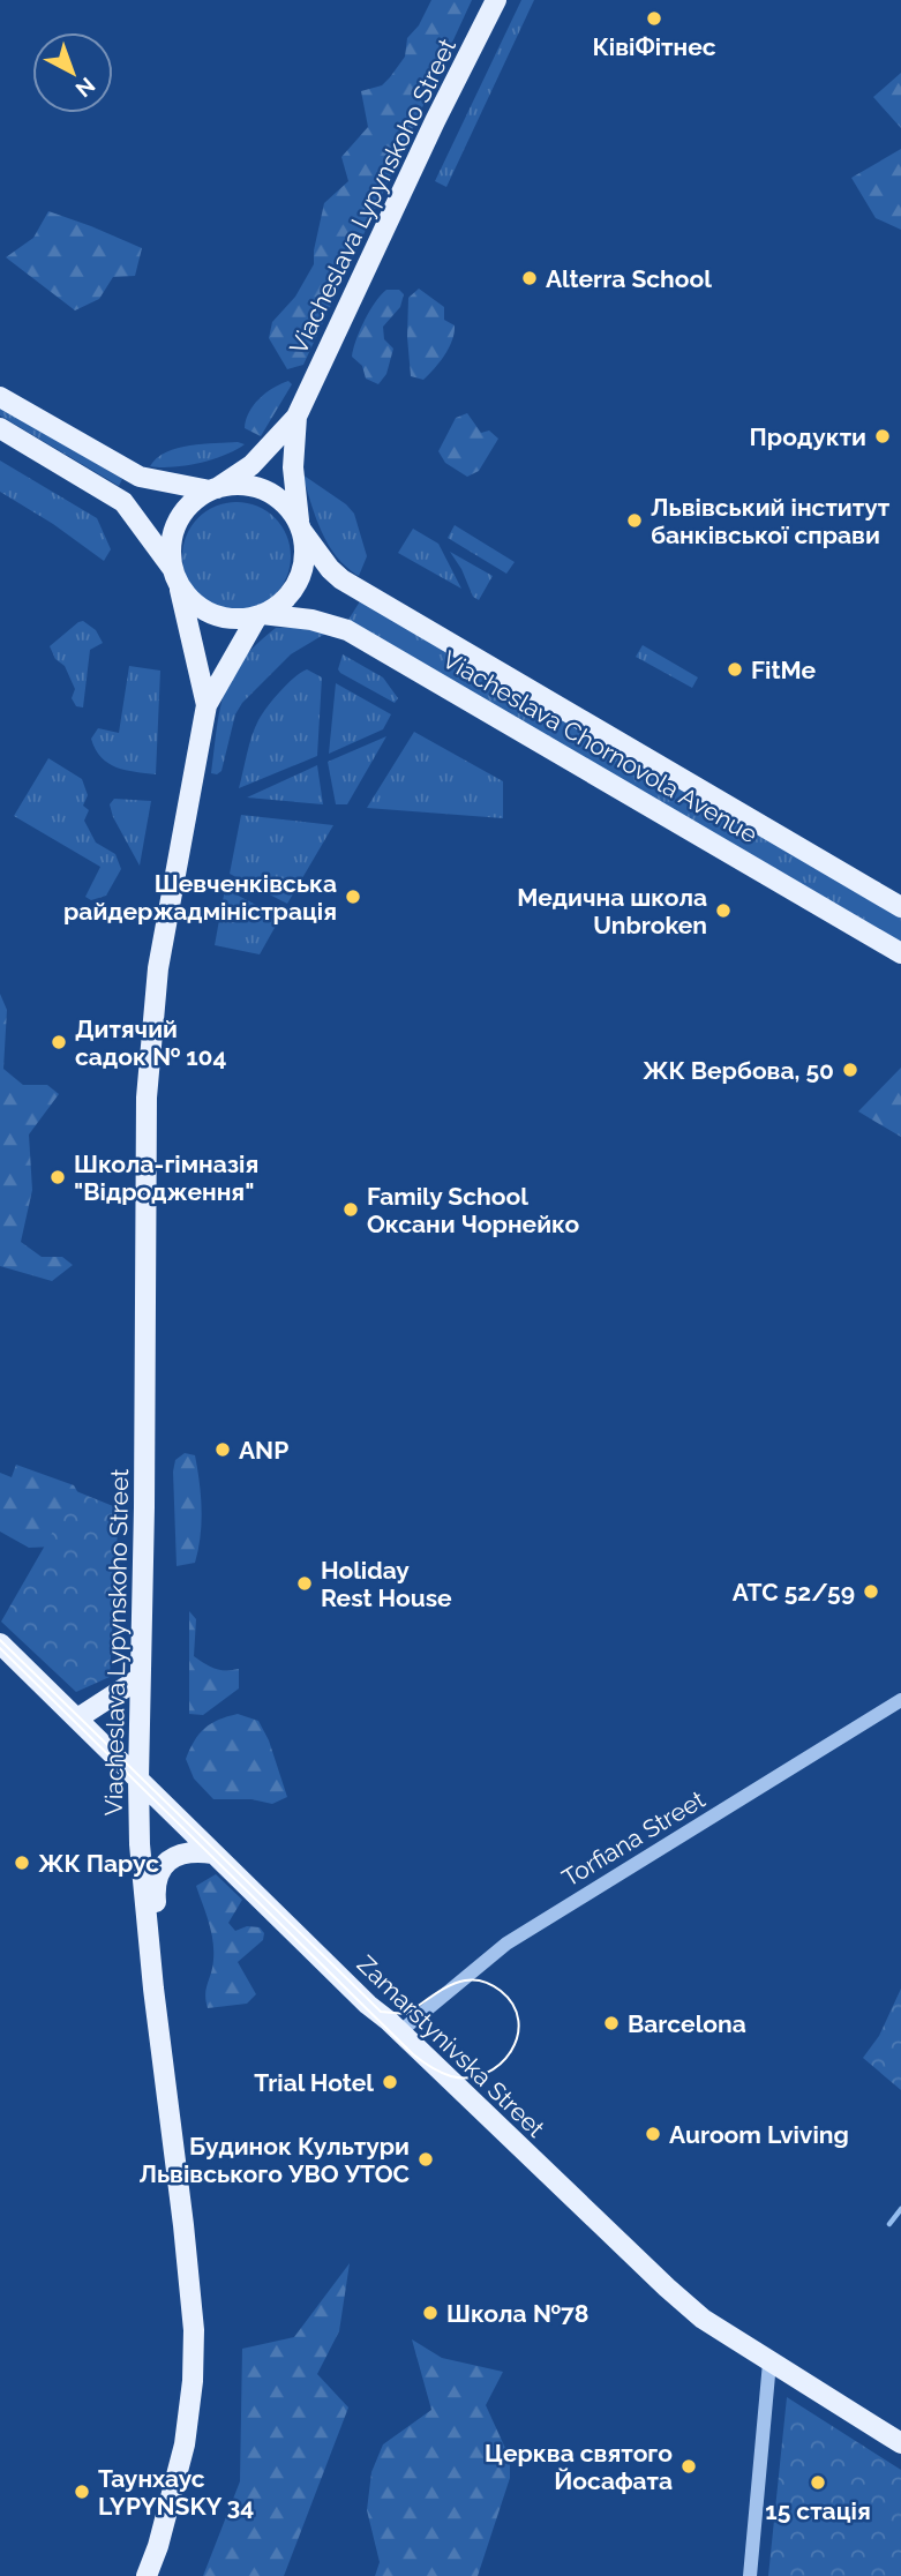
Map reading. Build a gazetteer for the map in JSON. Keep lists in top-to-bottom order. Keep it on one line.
{"streets":{"main road":["Viacheslava Lypynskoho Street","Viacheslava Chornovola Avenue","Zamarstynivska Street"],"street":["Torfiana Street"]},"crossings":[["Viacheslava Lypynskoho Street","Viacheslava Chornovola Avenue"],["Viacheslava Lypynskoho Street","Zamarstynivska Street"],["Torfiana Street","Zamarstynivska Street"]],"places":["КівіФітнес","Alterra School","Продукти","Львівський інститут банківської справи","FitMe","Шевченківська райдержадміністрація","Медична школа Unbroken","Дитячий садок № 104","ЖК Вербова, 50","Школа-гімназія \"Відродження\"","Family School Оксани Чорнейко","ANP","Holiday Rest House","АТС 52/59","ЖК Парус","Barcelona","Trial Hotel","Auroom Lviving","Будинок Культури Львівського УВО УТОС","Школа №78","Церква святого Йосафата","15 стація","Таунхаус LYPYNSKY 34"],"north":"bottom right"}
